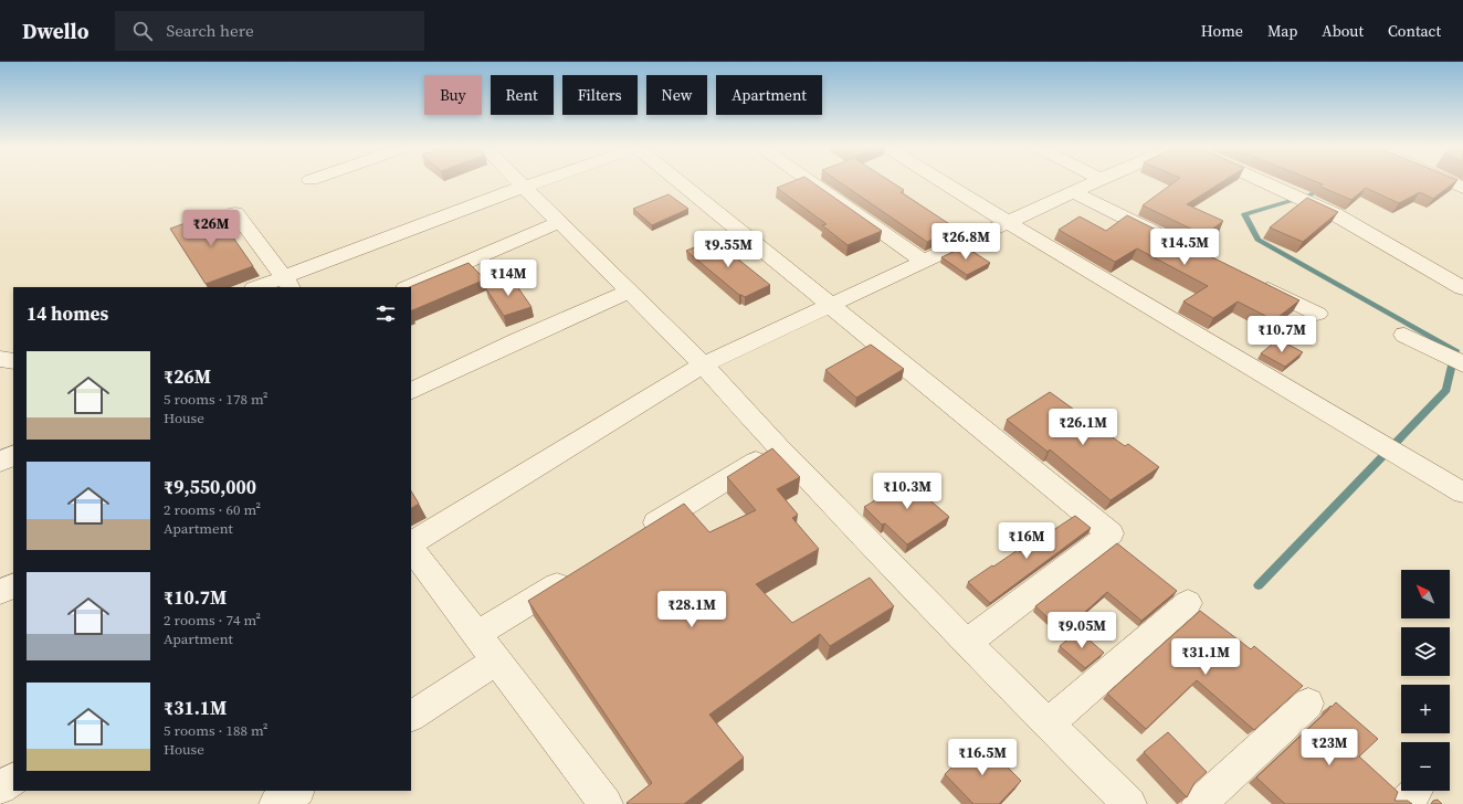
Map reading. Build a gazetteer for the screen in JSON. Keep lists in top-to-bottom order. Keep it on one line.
{"north":"top left","page":{"header":"Dwello","search":"Search here","nav":["Home","Map","About","Contact"],"chip":["Buy","Rent","Filters","New","Apartment"],"price":["₹26M","₹26.8M","₹14.5M","₹9.55M","₹14M","₹10.7M","₹26.1M","₹10.3M","₹16M","₹28.1M","₹9.05M","₹31.1M","₹23M","₹16.5M"],"heading":"14 homes","list":[{"name":"₹26M","note":"5 rooms · 178 m² · House"},{"name":"₹9,550,000","note":"2 rooms · 60 m² · Apartment"},{"name":"₹10.7M","note":"2 rooms · 74 m² · Apartment"},{"name":"₹31.1M","note":"5 rooms · 188 m² · House"}],"map_buttons":["+","−"]}}
